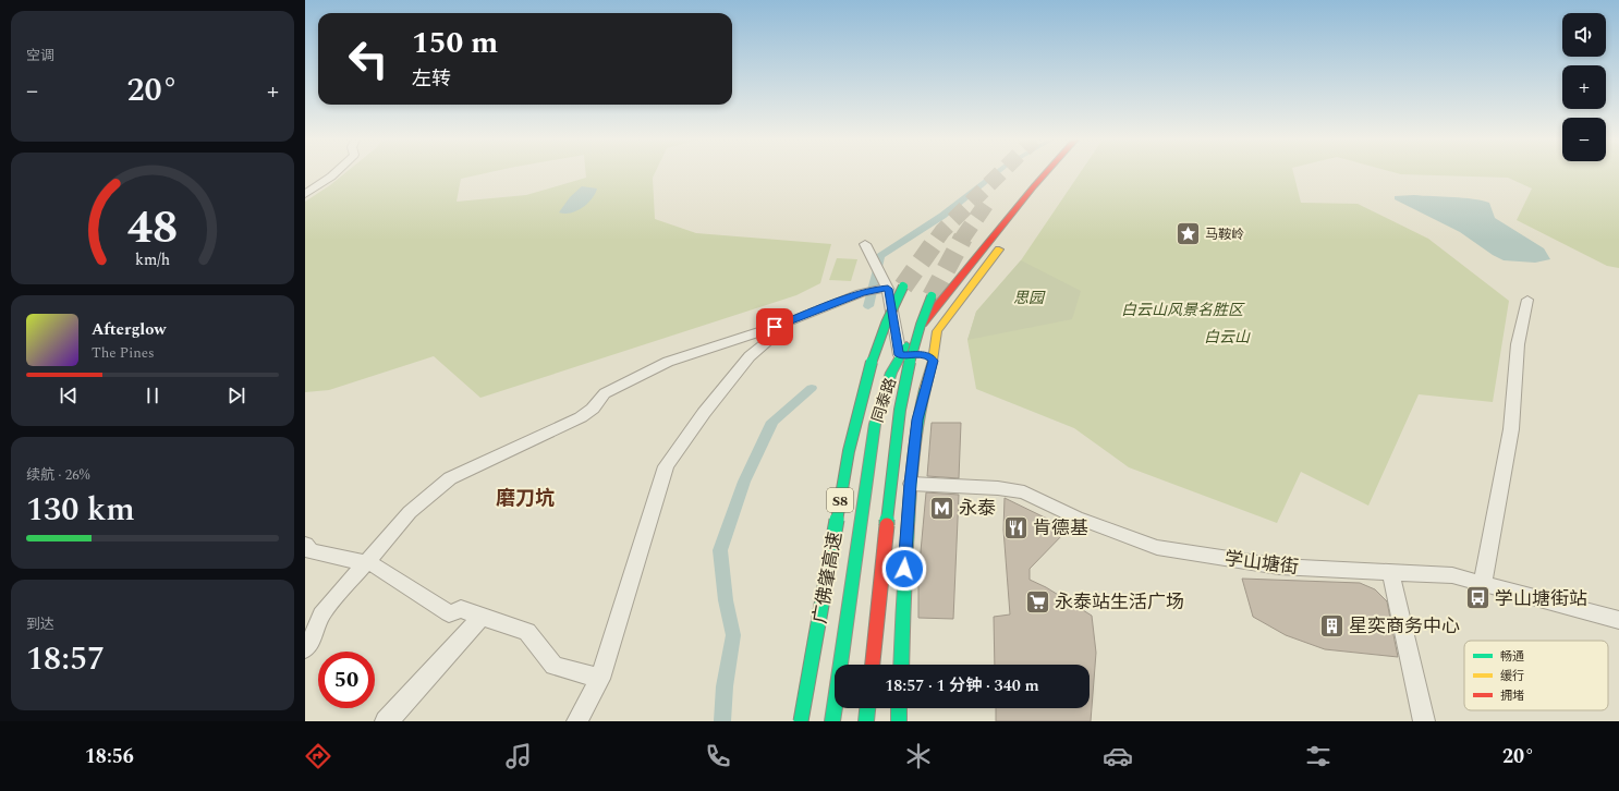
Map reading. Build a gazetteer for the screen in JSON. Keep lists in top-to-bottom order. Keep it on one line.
{"streets":{"main road":["同泰路","S8","广佛肇高速"],"street":["学山塘街"]},"districts":["磨刀坑"],"parks":["思园","白云山风景名胜区","白云山"],"places":{"place":["马鞍岭"],"metro station":["永泰"],"restaurant":["肯德基"],"bus stop":["学山塘街站"],"supermarket":["永泰站生活广场"],"building":["星奕商务中心"]},"legend":["畅通","缓行","拥堵"],"page":{"tile":["空调",["续航 · 26%","130 km"],["到达","18:57"]],"map_buttons":["+","−"],"turn":["150 m","左转"],"heat":["−","20°","+"],"song":["Afterglow","The Pines"],"limit":"50","trip":"18:57 · 1 分钟 · 340 m","tabs":["18:56","20°"],"gauge":["48","km/h"]}}
